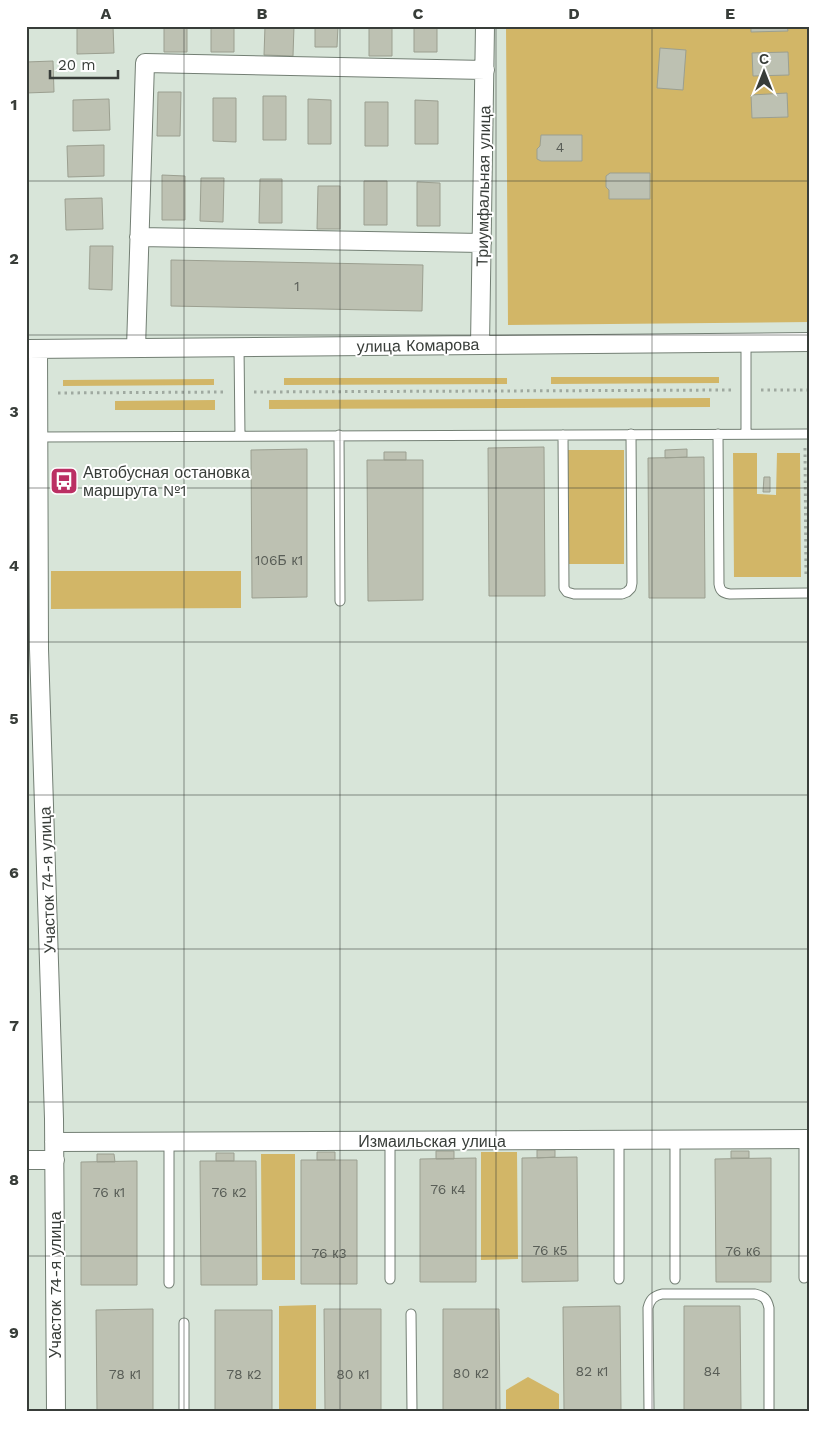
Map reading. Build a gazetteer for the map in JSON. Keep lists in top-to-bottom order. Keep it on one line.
{"streets":{"street":["Триумфальная улица","улица Комарова","Участок 74-я улица","Измаильская улица"]},"crossings":[["Триумфальная улица","улица Комарова"],["улица Комарова","Участок 74-я улица"],["Участок 74-я улица","Измаильская улица"]],"places":{"bus stop":["Автобусная остановка маршрута №1"]},"house_numbers":["4","1","106Б к1","76 к4","76 к1","76 к2","76 к5","76 к6","76 к3","82 к1","84","80 к2","78 к1","78 к2","80 к1"],"scale_bar":"20 m","north":"top","grid":{"columns":["A","B","C","D","E"],"rows":["1","2","3","4","5","6","7","8","9"]}}
